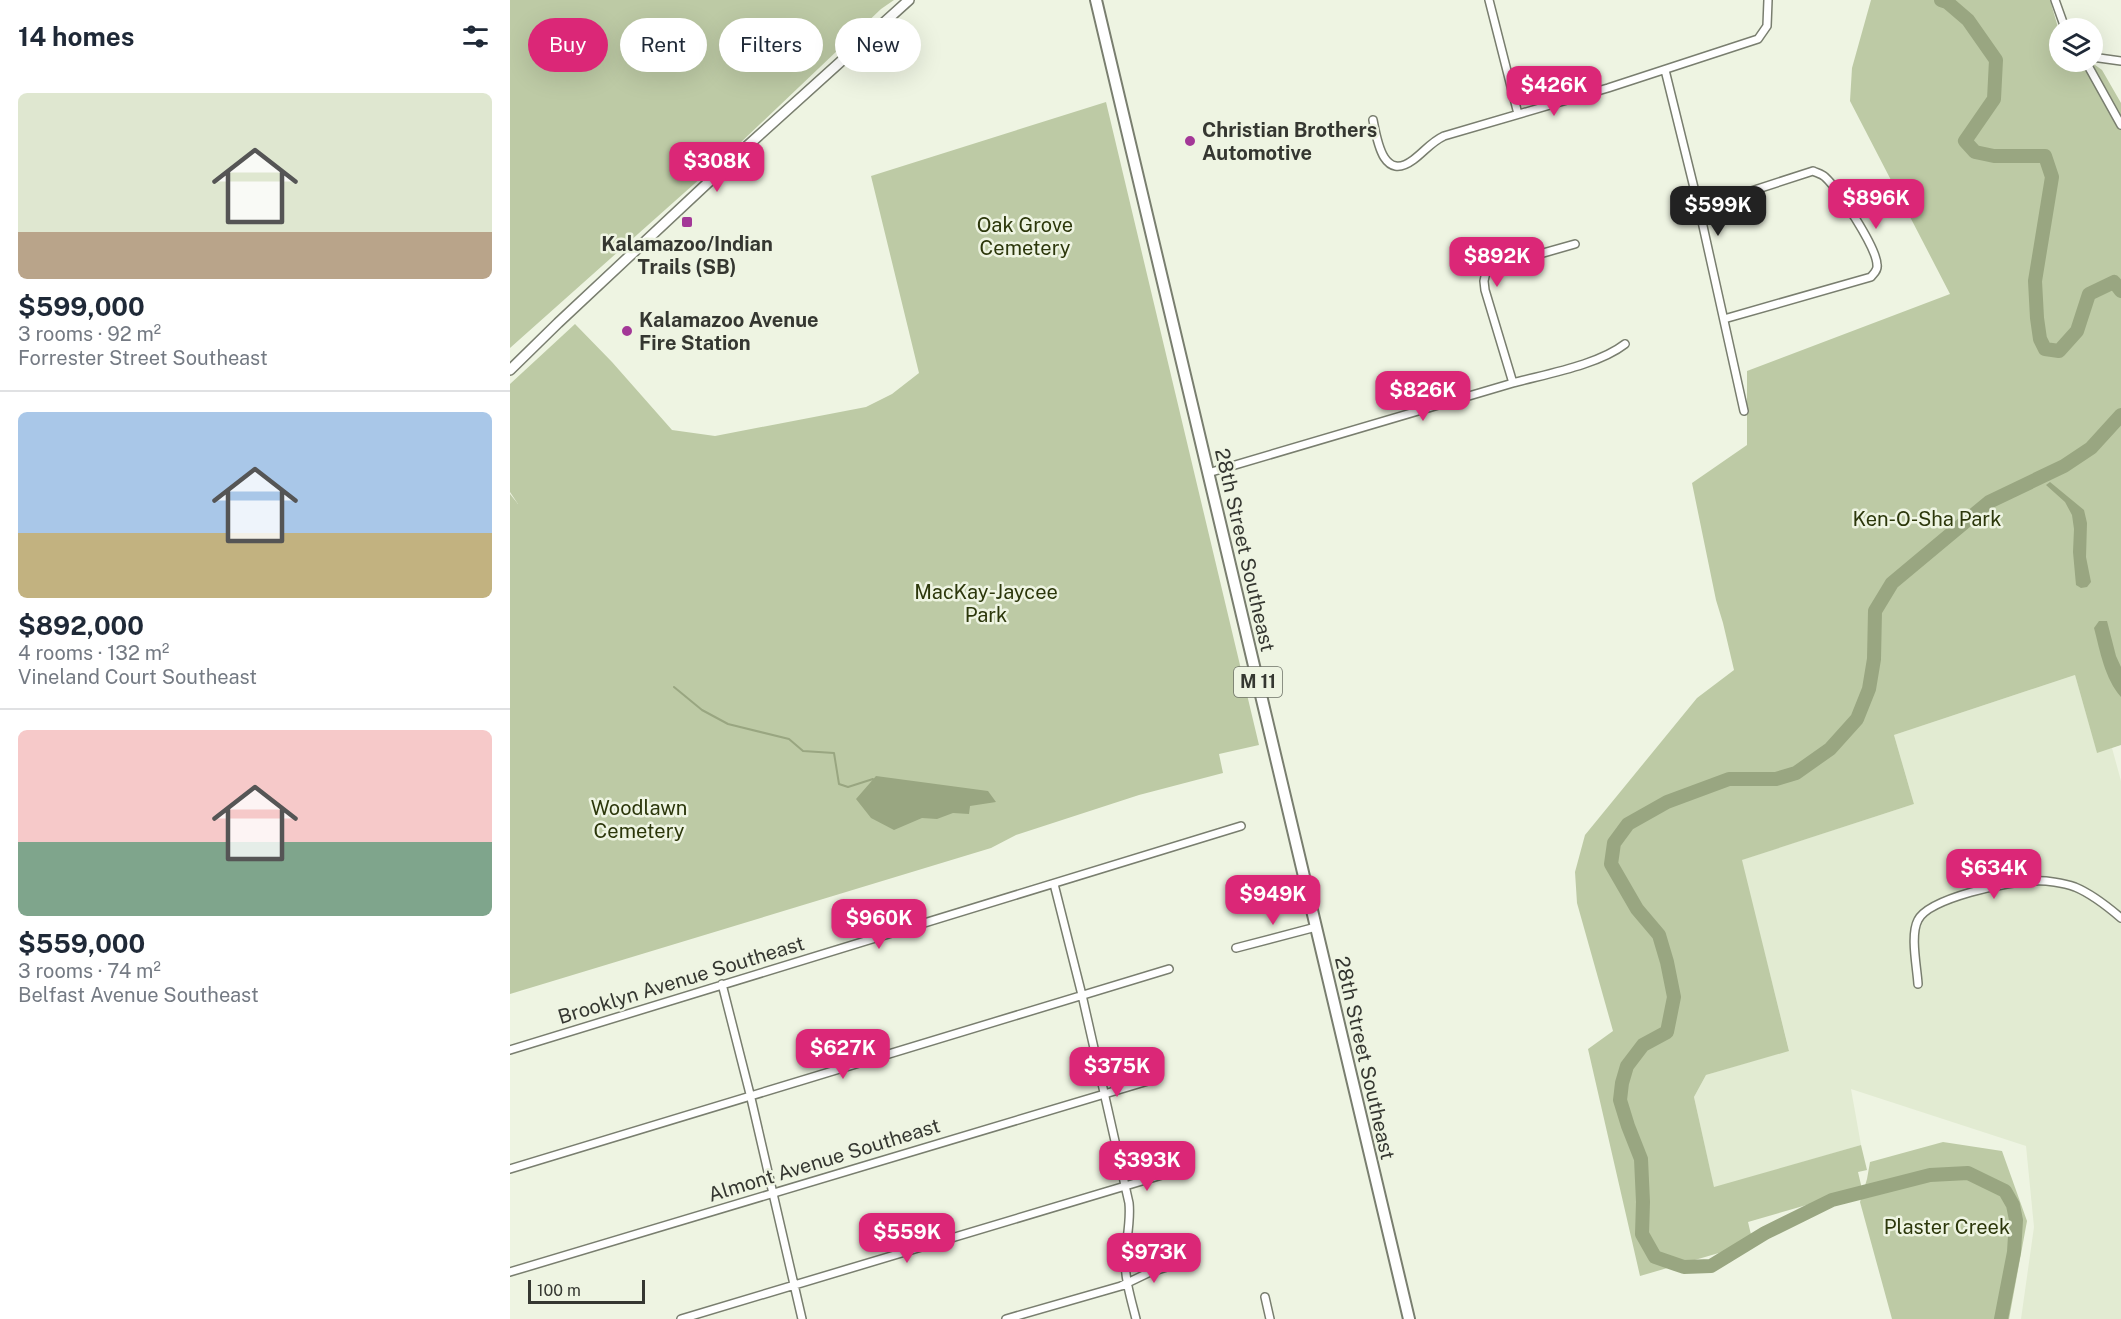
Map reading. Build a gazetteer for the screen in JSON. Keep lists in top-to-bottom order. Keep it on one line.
{"streets":{"main road":["28th Street Southeast","M 11"],"street":["Brooklyn Avenue Southeast","Almont Avenue Southeast"]},"parks":["Oak Grove Cemetery","Ken-O-Sha Park","MacKay-Jaycee Park","Woodlawn Cemetery","Plaster Creek"],"places":{"other":["Christian Brothers Automotive","Kalamazoo Avenue Fire Station"],"transit":["Kalamazoo/Indian Trails (SB)"]},"scale_bar":"100 m","page":{"heading":"14 homes","chip":["Buy","Rent","Filters","New"],"price":["$426K","$308K","$896K","$599K","$892K","$826K","$634K","$949K","$960K","$627K","$375K","$393K","$559K","$973K"],"list":[{"name":"$599,000","note":"3 rooms · 92 m² · Forrester Street Southeast"},{"name":"$892,000","note":"4 rooms · 132 m² · Vineland Court Southeast"},{"name":"$559,000","note":"3 rooms · 74 m² · Belfast Avenue Southeast"}],"scale":"100 m"}}
